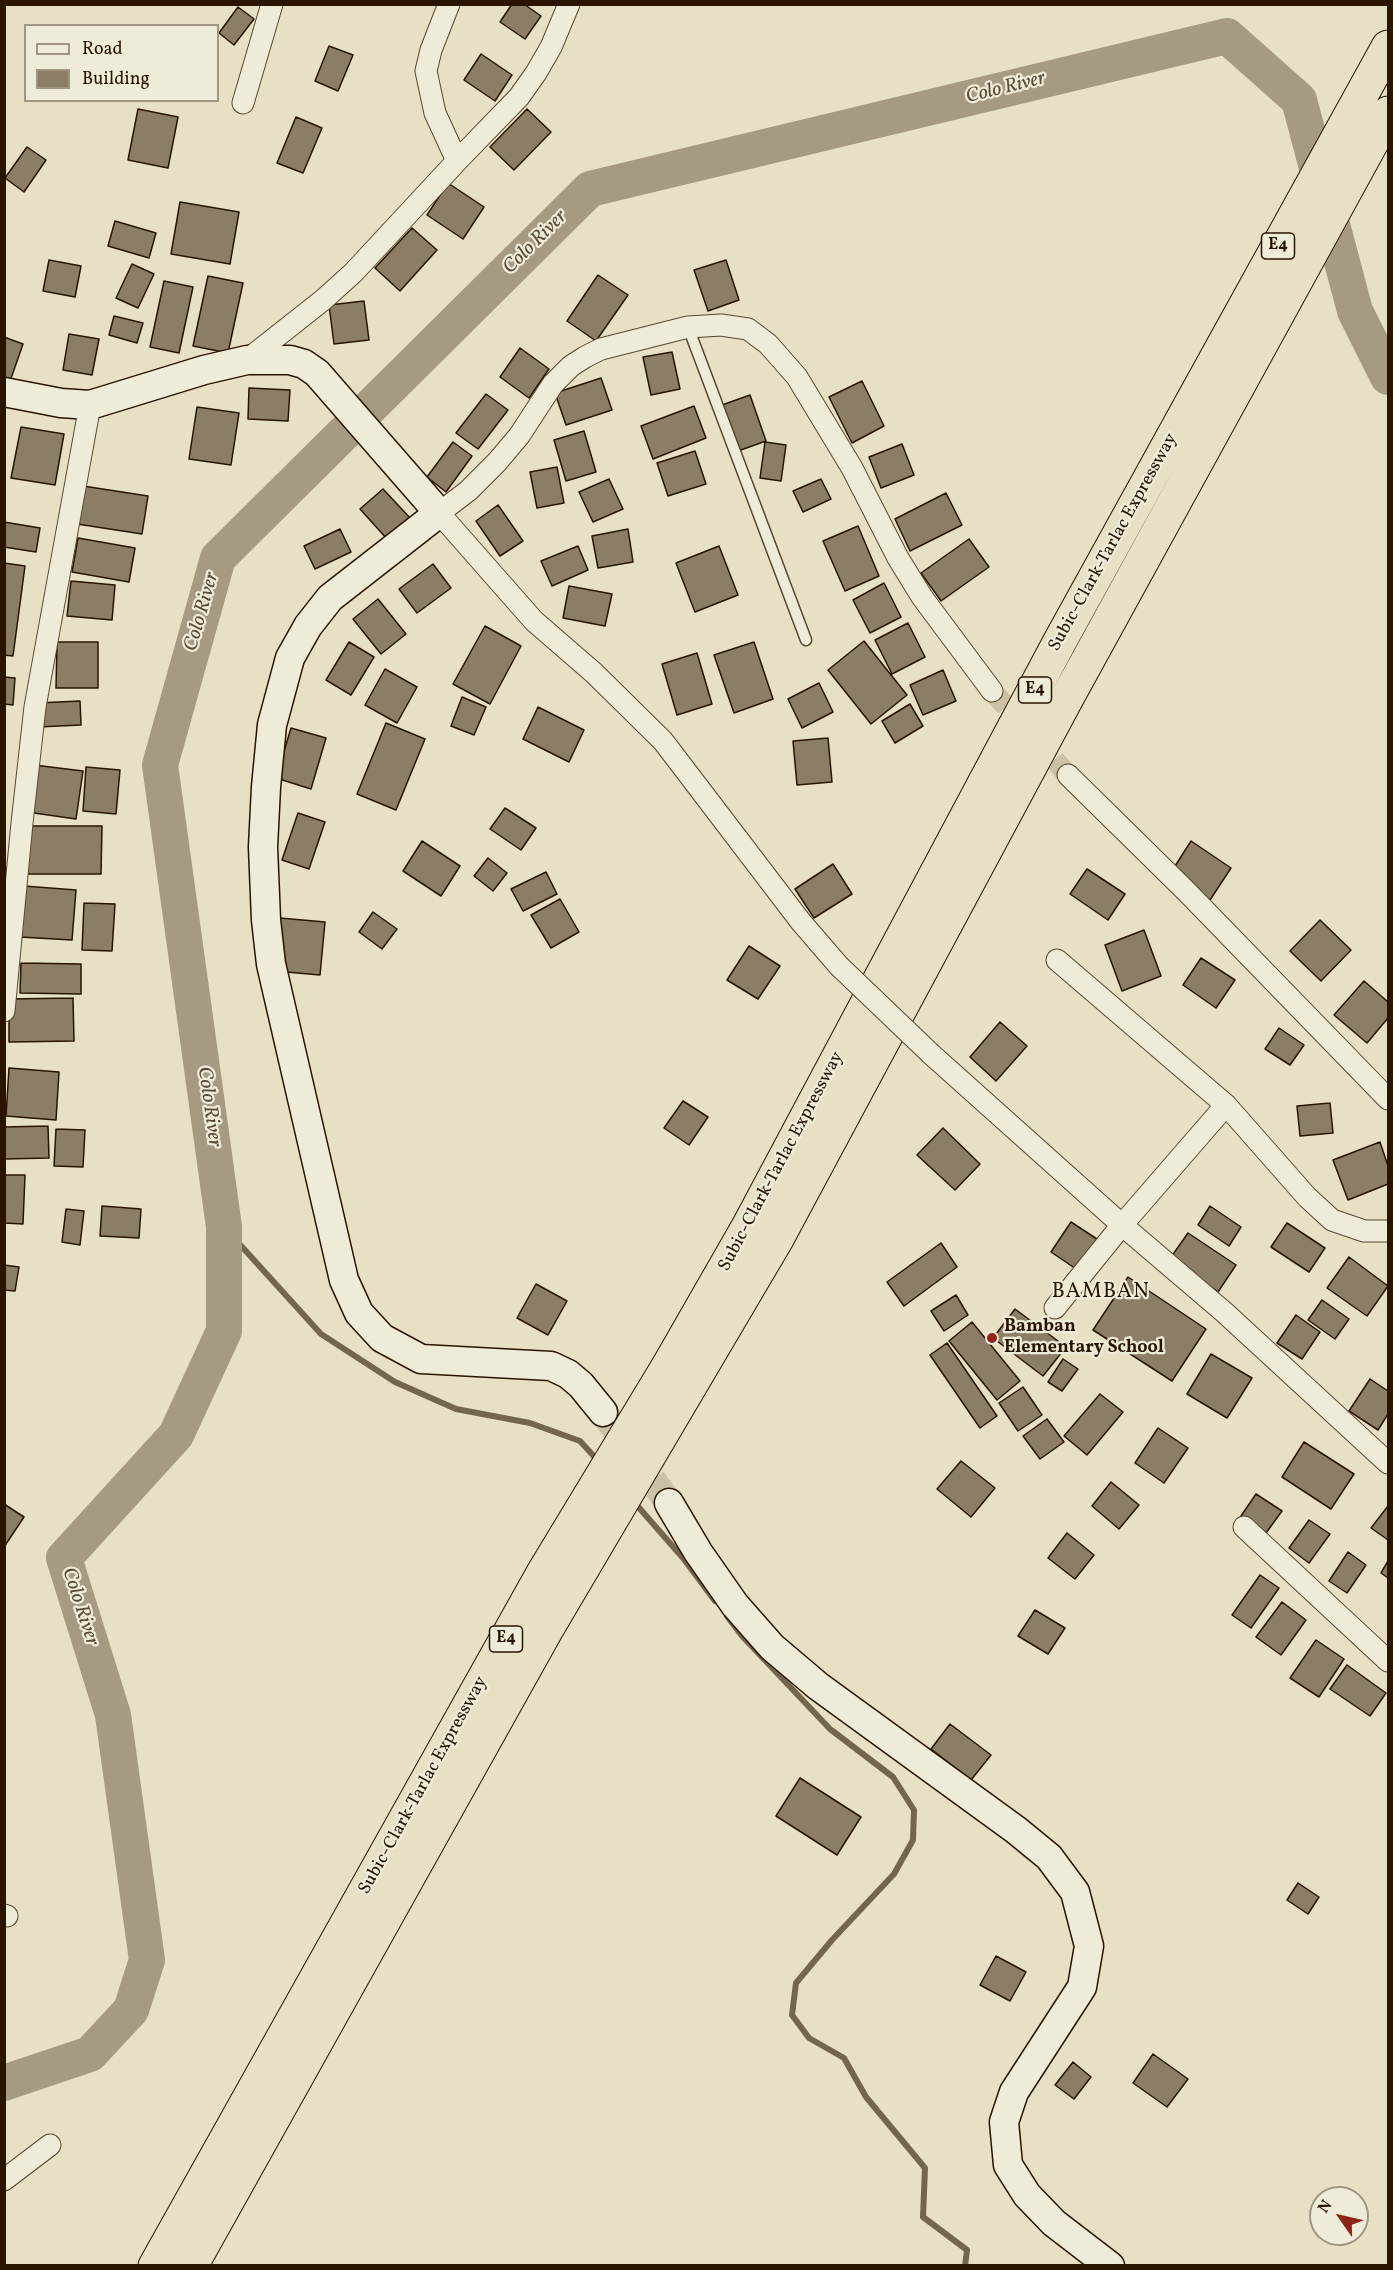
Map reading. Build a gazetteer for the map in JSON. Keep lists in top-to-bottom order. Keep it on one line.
{"streets":{"highway":["E4","Subic-Clark-Tarlac Expressway"]},"districts":["BAMBAN"],"water":["Colo River"],"places":["Bamban Elementary School"],"legend":["Road","Building"],"north":"top left"}
